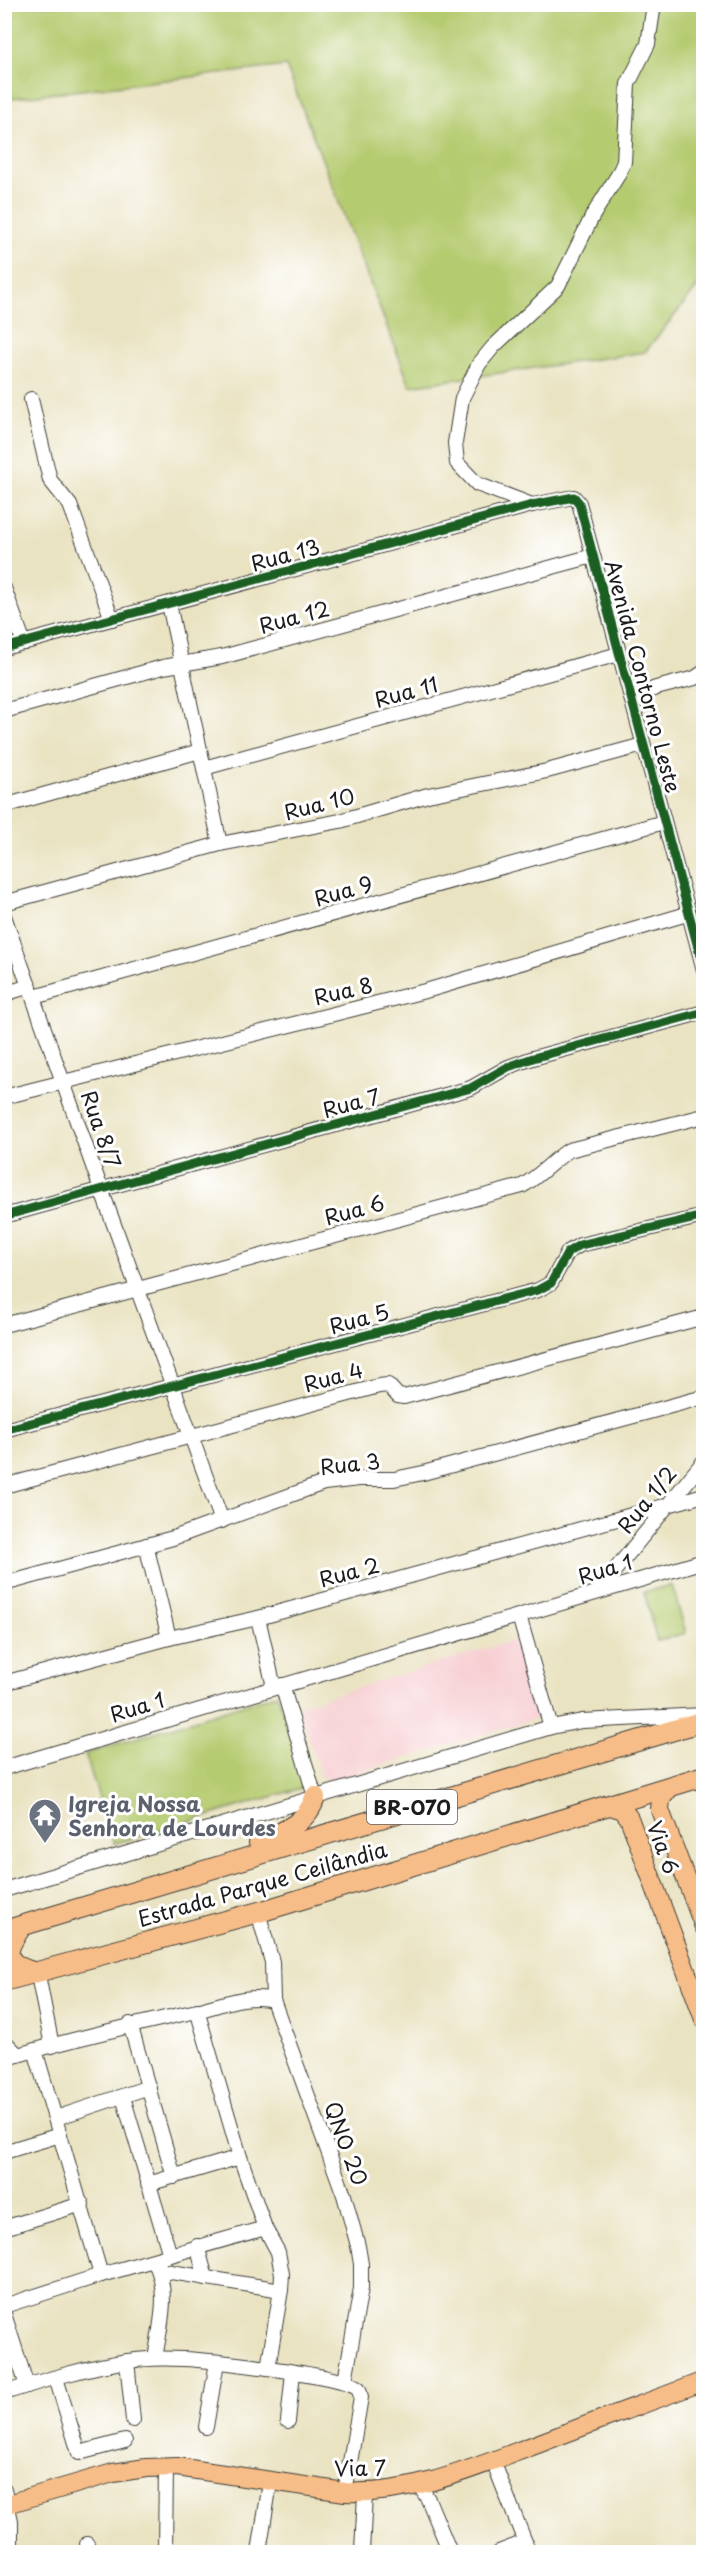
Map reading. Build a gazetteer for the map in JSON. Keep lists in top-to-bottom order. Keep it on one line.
{"streets":{"highway":["BR-070","Estrada Parque Ceilândia"],"main road":["Via 6","Via 7"],"street":["Rua 13","Rua 12","Avenida Contorno Leste","Rua 11","Rua 10","Rua 9","Rua 8","Rua 7","Rua 8/7","Rua 6","Rua 5","Rua 4","Rua 3","Rua 1/2","Rua 1","Rua 2","QNO 20"]},"crossings":[["Rua 13","Avenida Contorno Leste"],["Rua 12","Avenida Contorno Leste"],["Avenida Contorno Leste","Rua 11"],["Avenida Contorno Leste","Rua 10"],["Avenida Contorno Leste","Rua 9"],["Avenida Contorno Leste","Rua 8"],["Rua 9","Rua 8/7"],["Rua 8","Rua 8/7"],["Rua 7","Rua 8/7"],["Rua 8/7","Rua 6"],["Rua 8/7","Rua 5"],["Rua 8/7","Rua 4"],["Rua 8/7","Rua 3"],["Rua 1/2","Rua 1"],["Rua 1/2","Rua 2"],["Via 6","Estrada Parque Ceilândia"],["Estrada Parque Ceilândia","QNO 20"]],"places":{"temple":["Igreja Nossa Senhora de Lourdes"]}}
